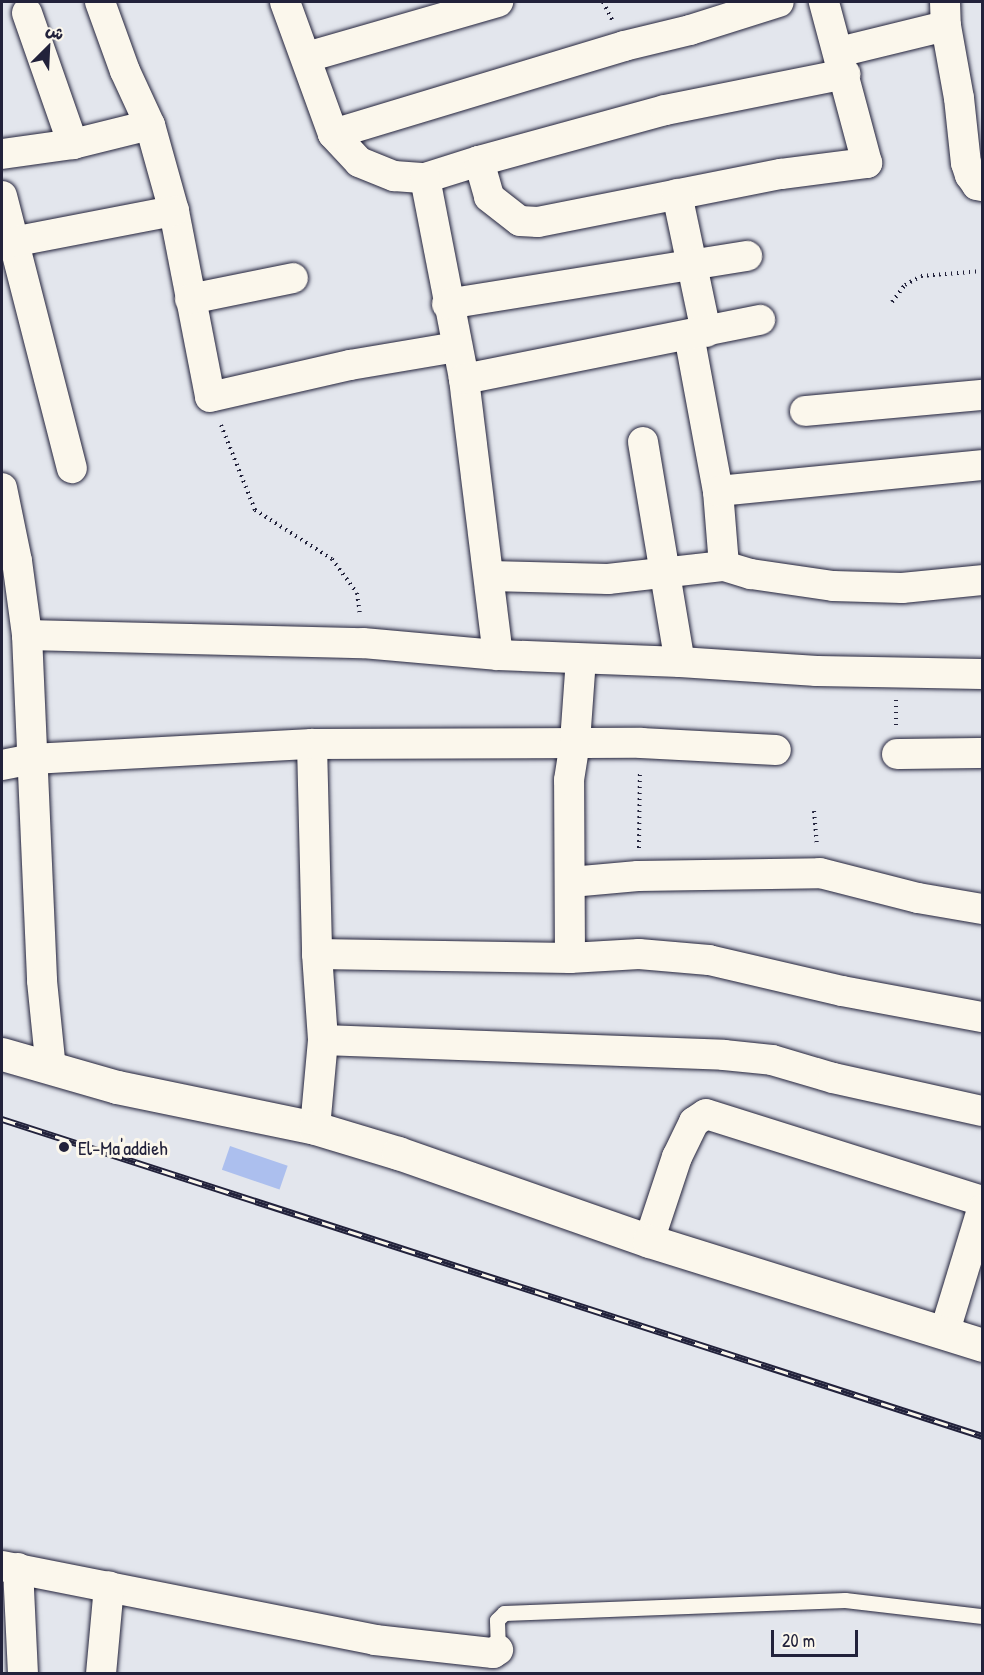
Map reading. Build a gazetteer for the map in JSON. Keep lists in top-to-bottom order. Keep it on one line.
{"places":["El-Ma'addieh"],"scale_bar":"20 m","north":"top right"}
